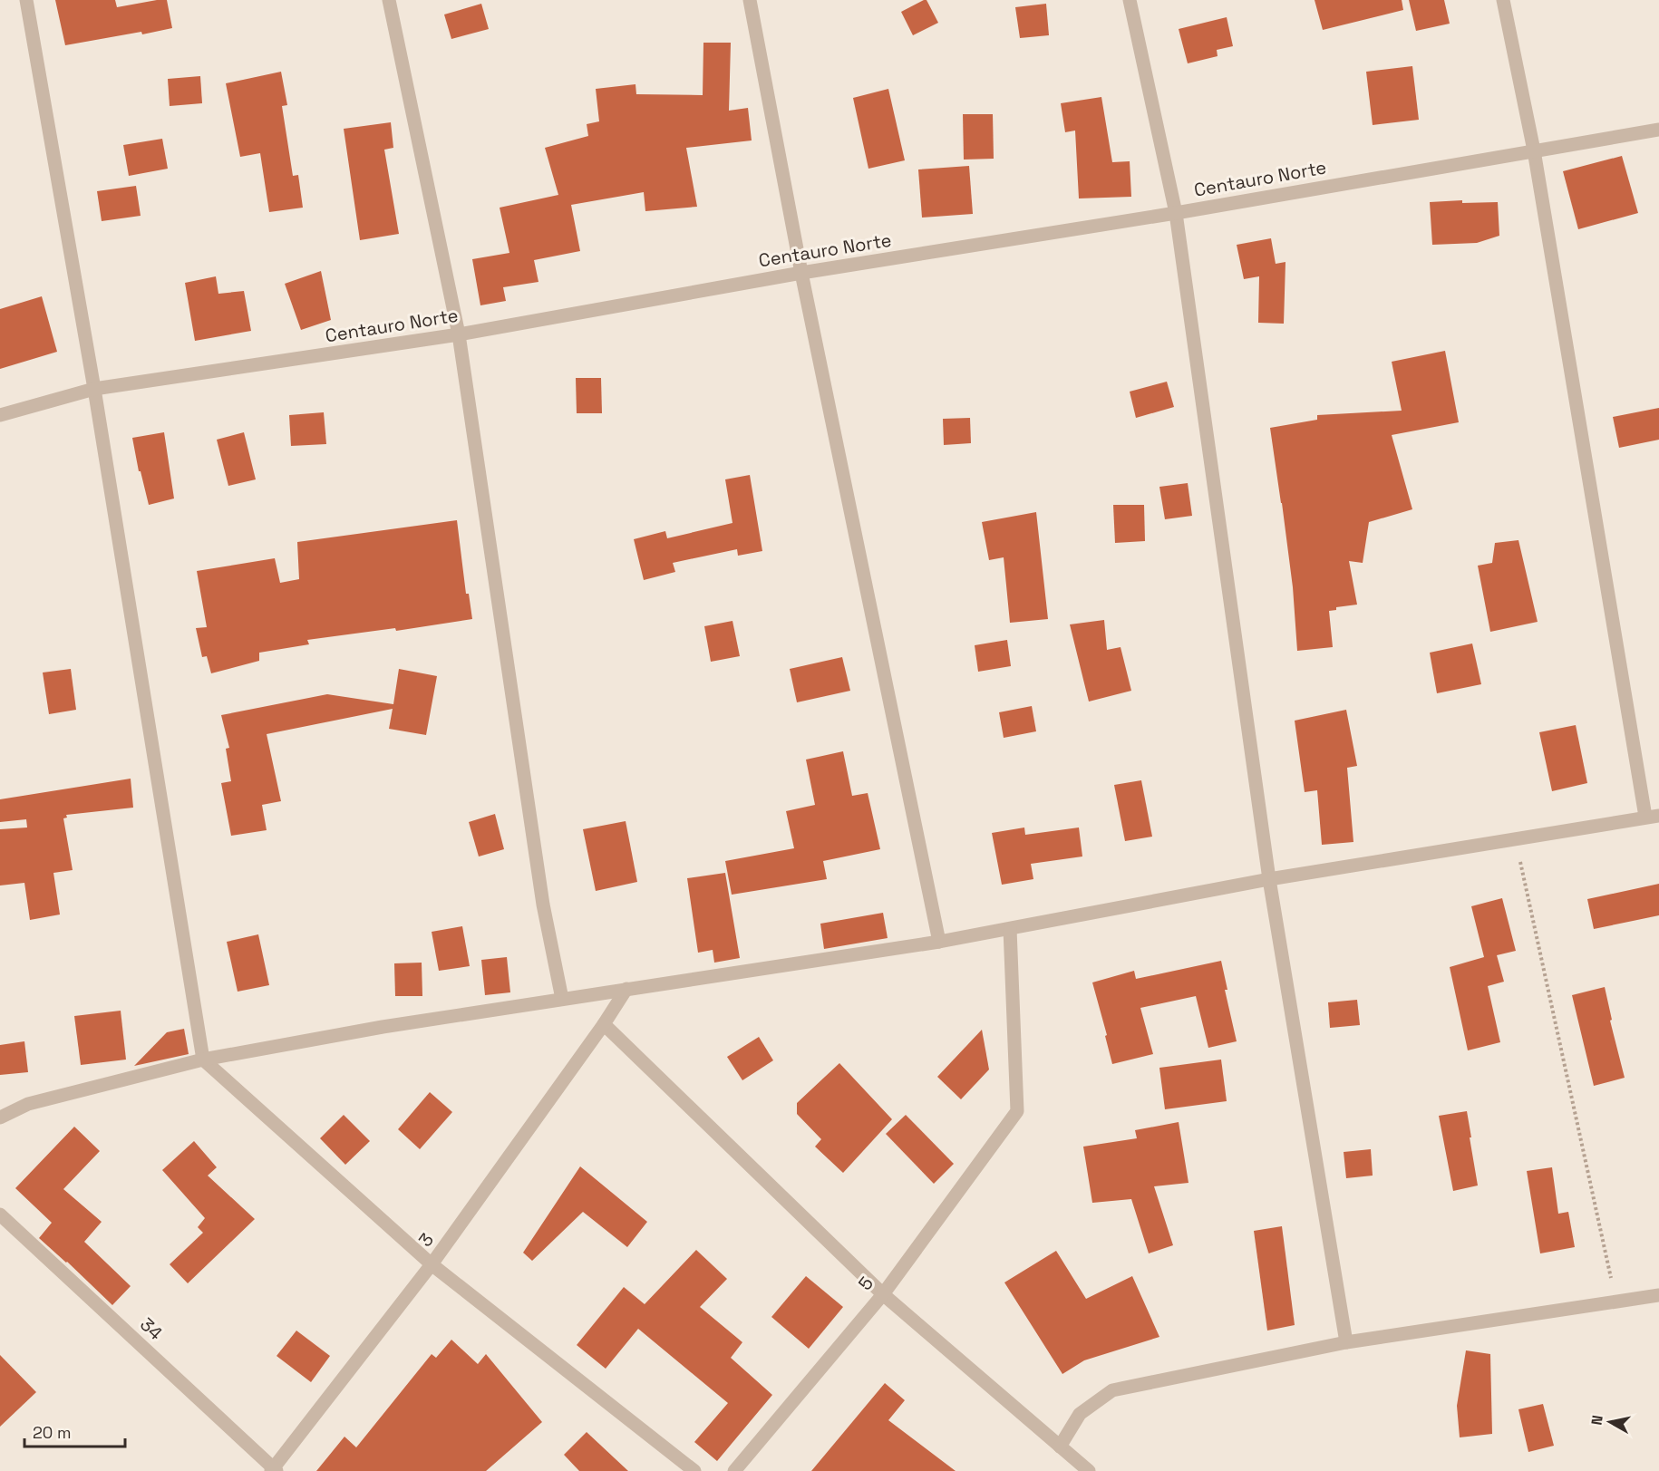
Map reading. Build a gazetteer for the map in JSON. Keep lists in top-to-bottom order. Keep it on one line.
{"streets":{"street":["Centauro Norte","3","5","34"]},"crossings":[["3","34"]],"scale_bar":"20 m","north":"left"}
